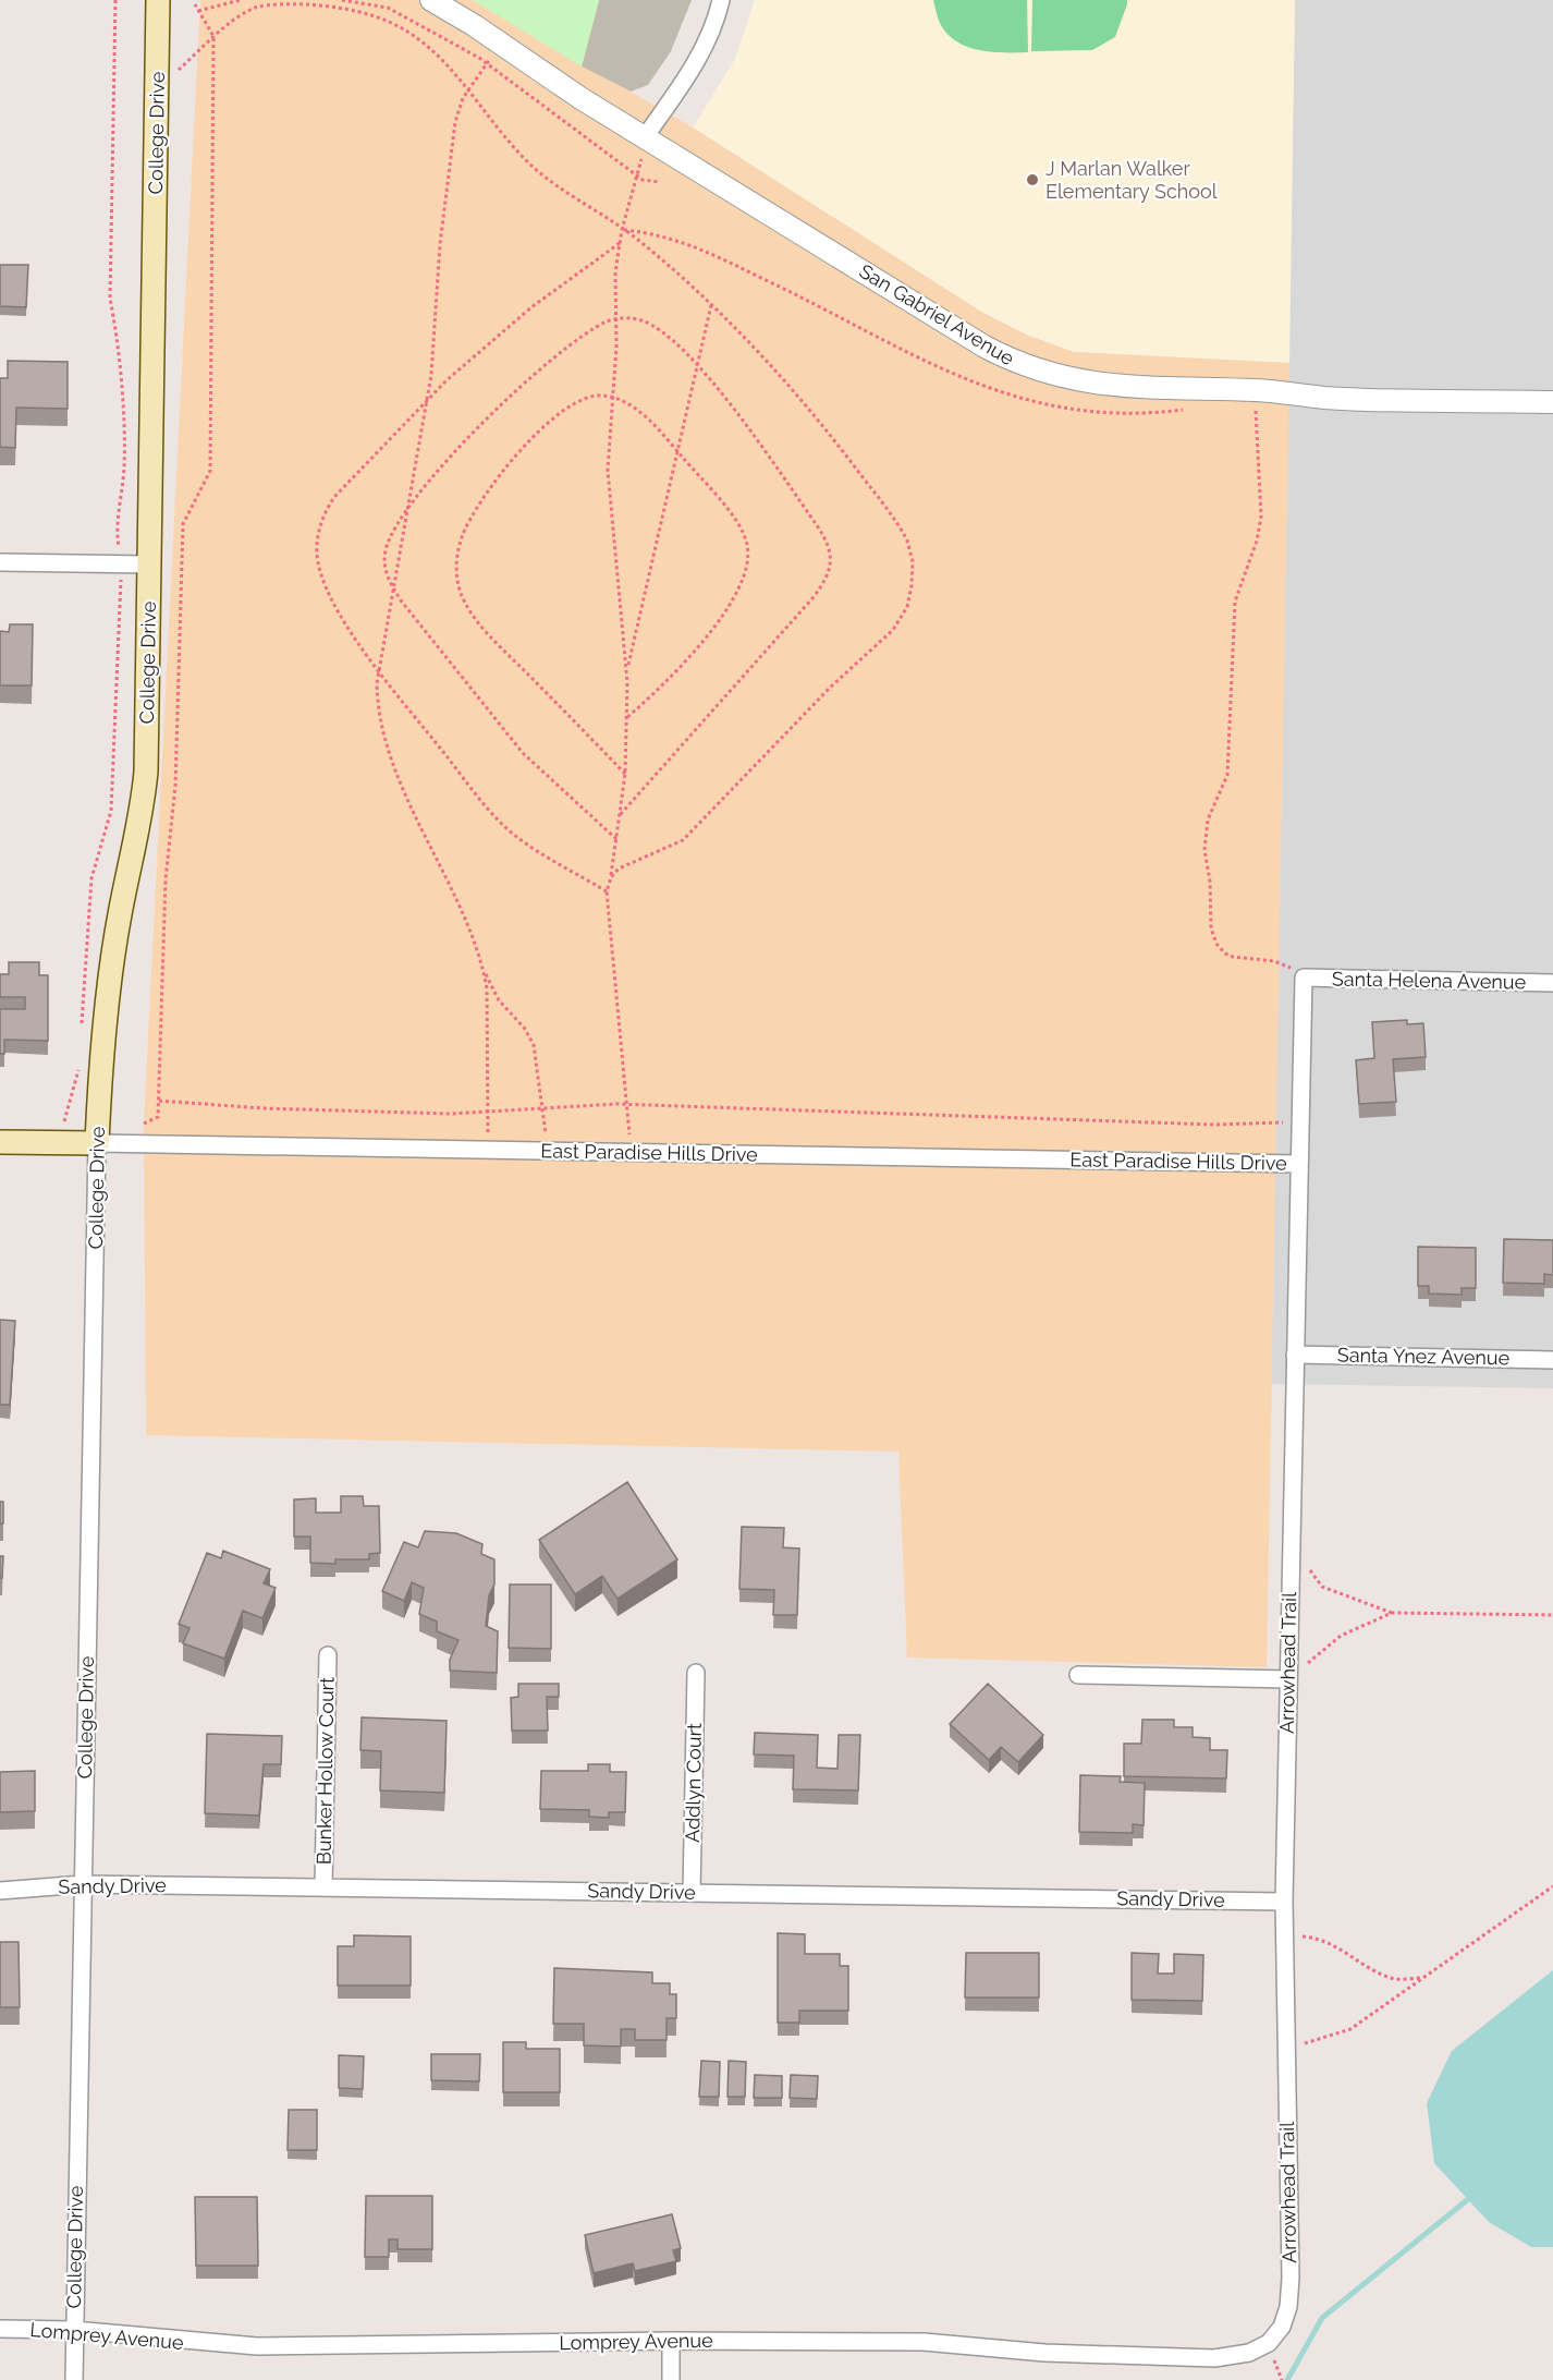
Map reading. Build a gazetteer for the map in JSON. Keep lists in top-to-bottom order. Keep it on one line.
{"streets":{"main road":["College Drive","East Paradise Hills Drive"],"street":["San Gabriel Avenue","Santa Helena Avenue","Santa Ynez Avenue","Arrowhead Trail","Bunker Hollow Court","Addlyn Court","Sandy Drive","Lomprey Avenue"]},"crossings":[["College Drive","East Paradise Hills Drive"],["College Drive","Sandy Drive"],["College Drive","Lomprey Avenue"],["Santa Helena Avenue","Arrowhead Trail"],["East Paradise Hills Drive","Arrowhead Trail"],["Santa Ynez Avenue","Arrowhead Trail"],["Arrowhead Trail","Sandy Drive"],["Arrowhead Trail","Lomprey Avenue"],["Bunker Hollow Court","Sandy Drive"],["Addlyn Court","Sandy Drive"]],"places":["J Marlan Walker Elementary School"]}
